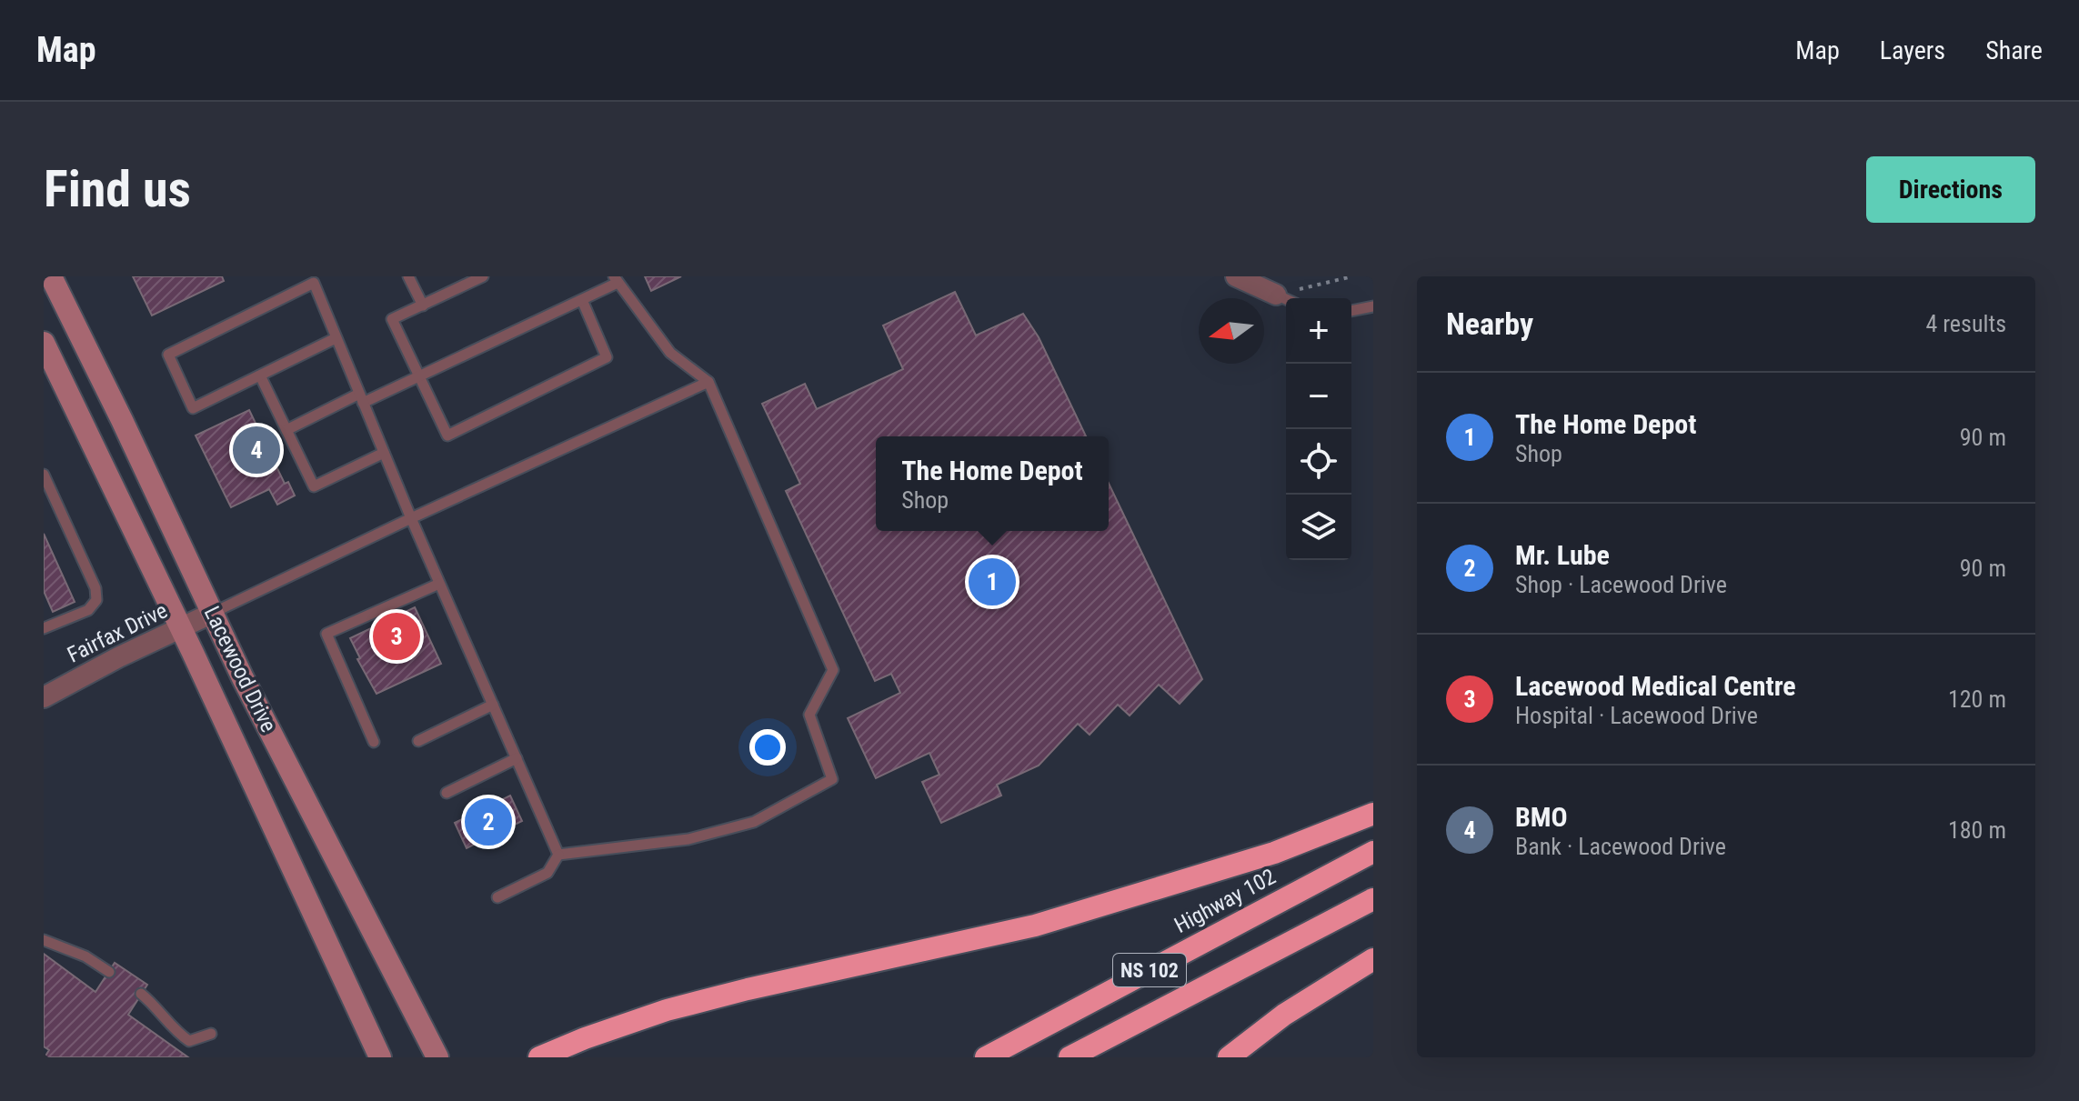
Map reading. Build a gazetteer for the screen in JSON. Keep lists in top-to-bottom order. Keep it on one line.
{"streets":{"highway":["Highway 102","NS 102"],"main road":["Lacewood Drive"],"street":["Fairfax Drive"]},"crossings":[["Fairfax Drive","Lacewood Drive"]],"north":"left","page":{"header":"Map","nav":["Map","Layers","Share"],"buttons":"Directions","title":"Find us","heading":["Nearby","4 results"],"map_buttons":["+","−"],"list":[{"mark":"1","name":"The Home Depot","note":"Shop","value":"90 m"},{"mark":"2","name":"Mr. Lube","note":"Shop · Lacewood Drive","value":"90 m"},{"mark":"3","name":"Lacewood Medical Centre","note":"Hospital · Lacewood Drive","value":"120 m"},{"mark":"4","name":"BMO","note":"Bank · Lacewood Drive","value":"180 m"}],"pins":["4","1","3","2"],"popup":["The Home Depot","Shop"]}}
